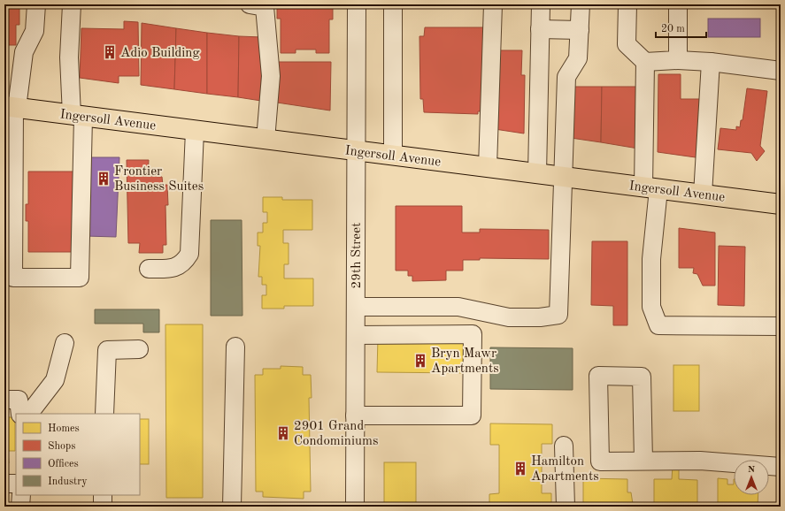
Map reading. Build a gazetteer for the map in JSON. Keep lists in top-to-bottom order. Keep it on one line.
{"streets":{"main road":["Ingersoll Avenue"],"street":["29th Street"]},"crossings":[["Ingersoll Avenue","29th Street"]],"places":{"building":["Adio Building","Frontier Business Suites","Bryn Mawr Apartments","2901 Grand Condominiums","Hamilton Apartments"]},"legend":["Homes","Shops","Offices","Industry"],"scale_bar":"20 m","north":"top"}
